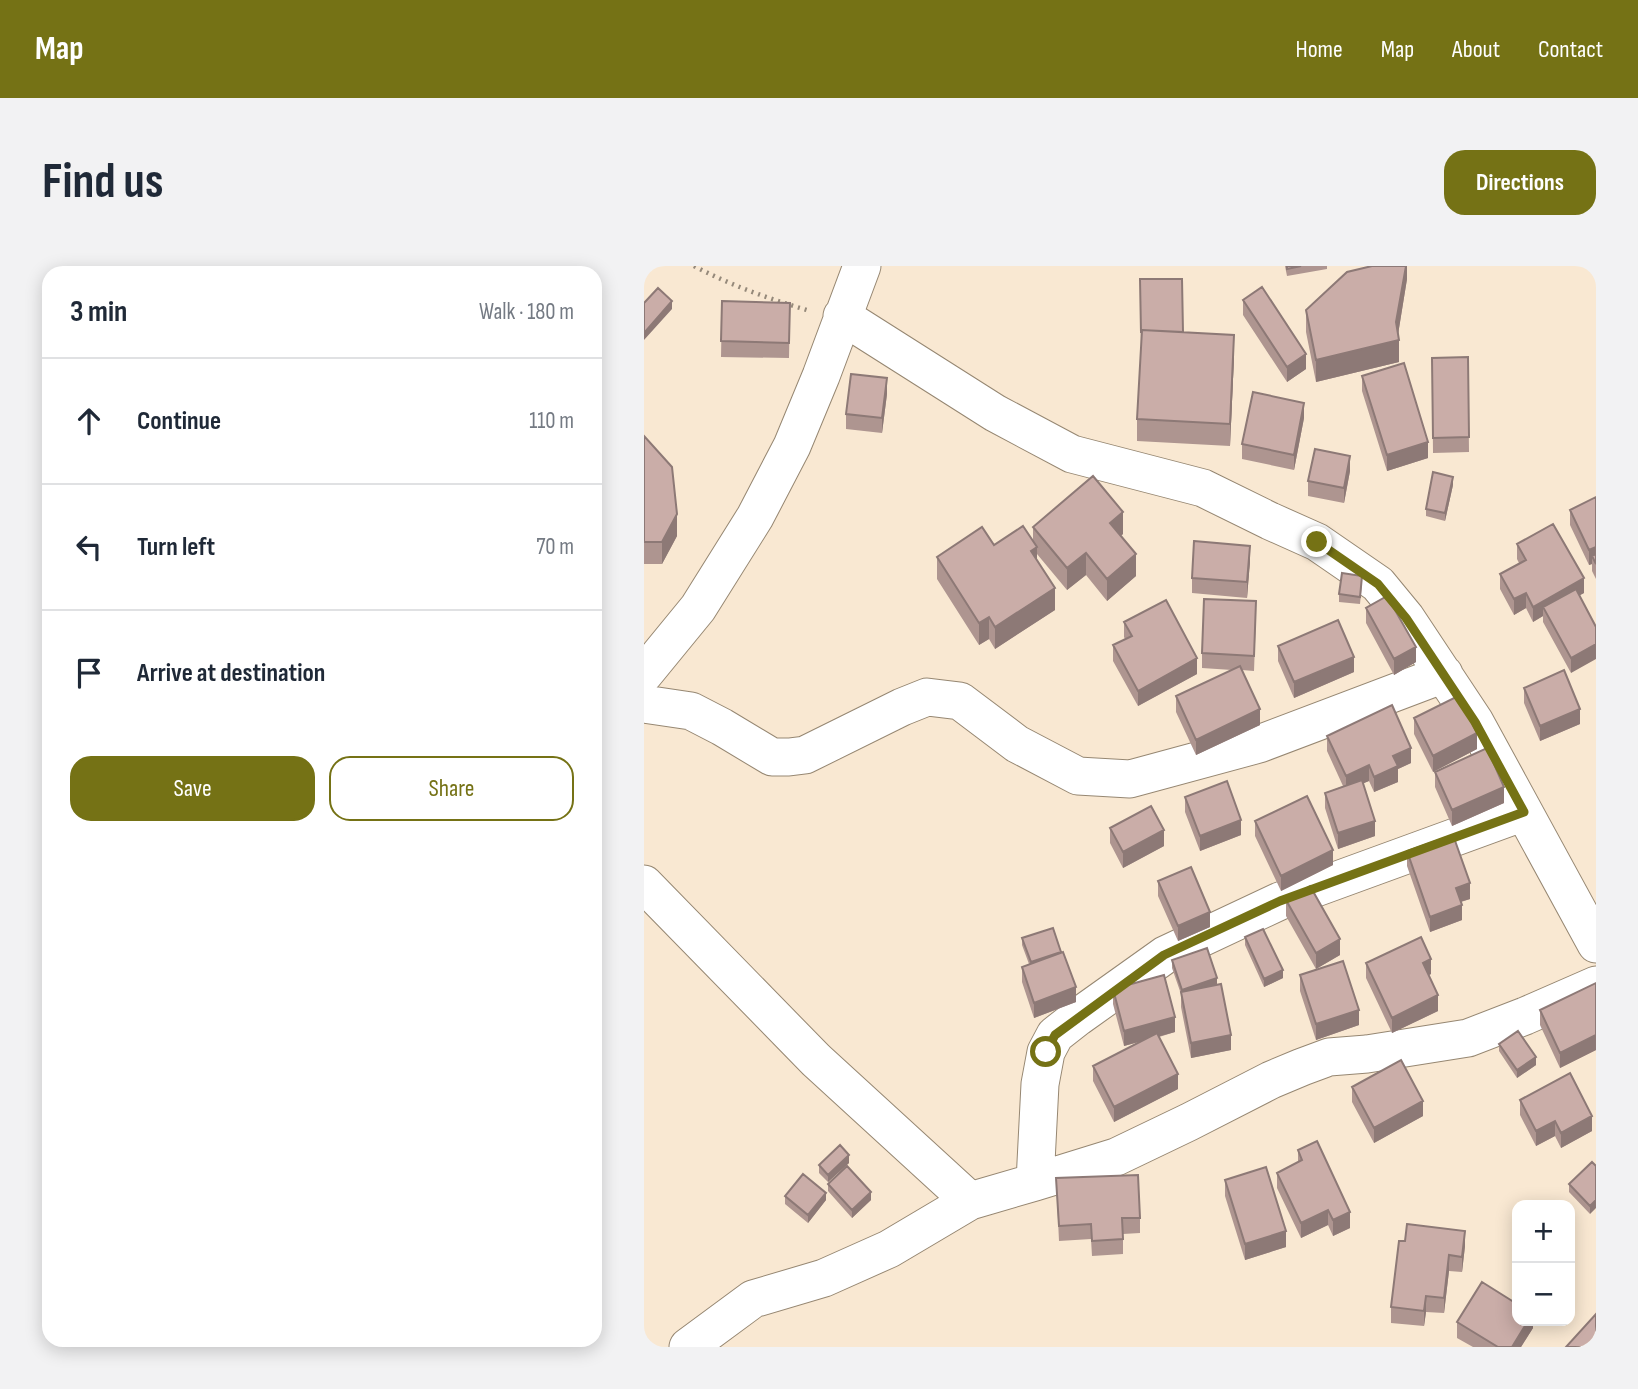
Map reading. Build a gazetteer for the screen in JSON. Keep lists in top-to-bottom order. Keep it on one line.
{"page":{"header":"Map","nav":["Home","Map","About","Contact"],"buttons":["Directions",["Save","Share"]],"title":"Find us","heading":["3 min","Walk · 180 m"],"list":[["Continue","110 m"],["Turn left","70 m"],"Arrive at destination"],"map_buttons":["+","−"]}}
